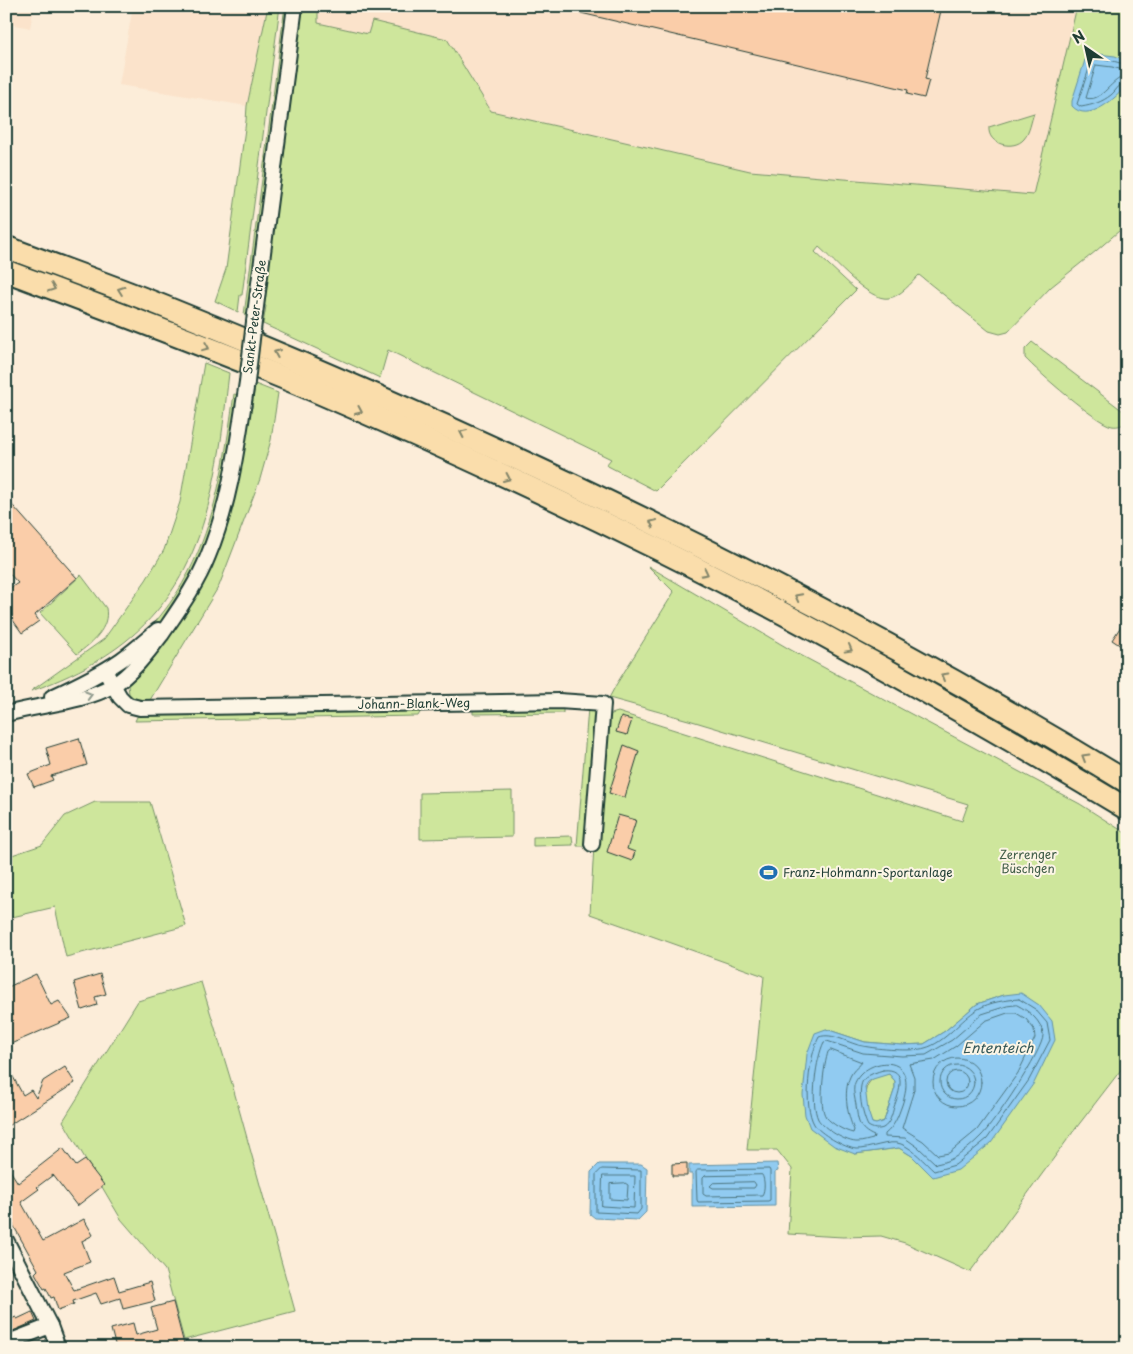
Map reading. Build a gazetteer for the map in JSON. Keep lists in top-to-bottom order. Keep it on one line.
{"streets":{"street":["Sankt-Peter-Straße","Johann-Blank-Weg"]},"crossings":[["Sankt-Peter-Straße","Johann-Blank-Weg"]],"water":["Ententeich"],"parks":["Zerrenger Büschgen"],"places":{"sports":["Franz-Hohmann-Sportanlage"]},"north":"top left"}
